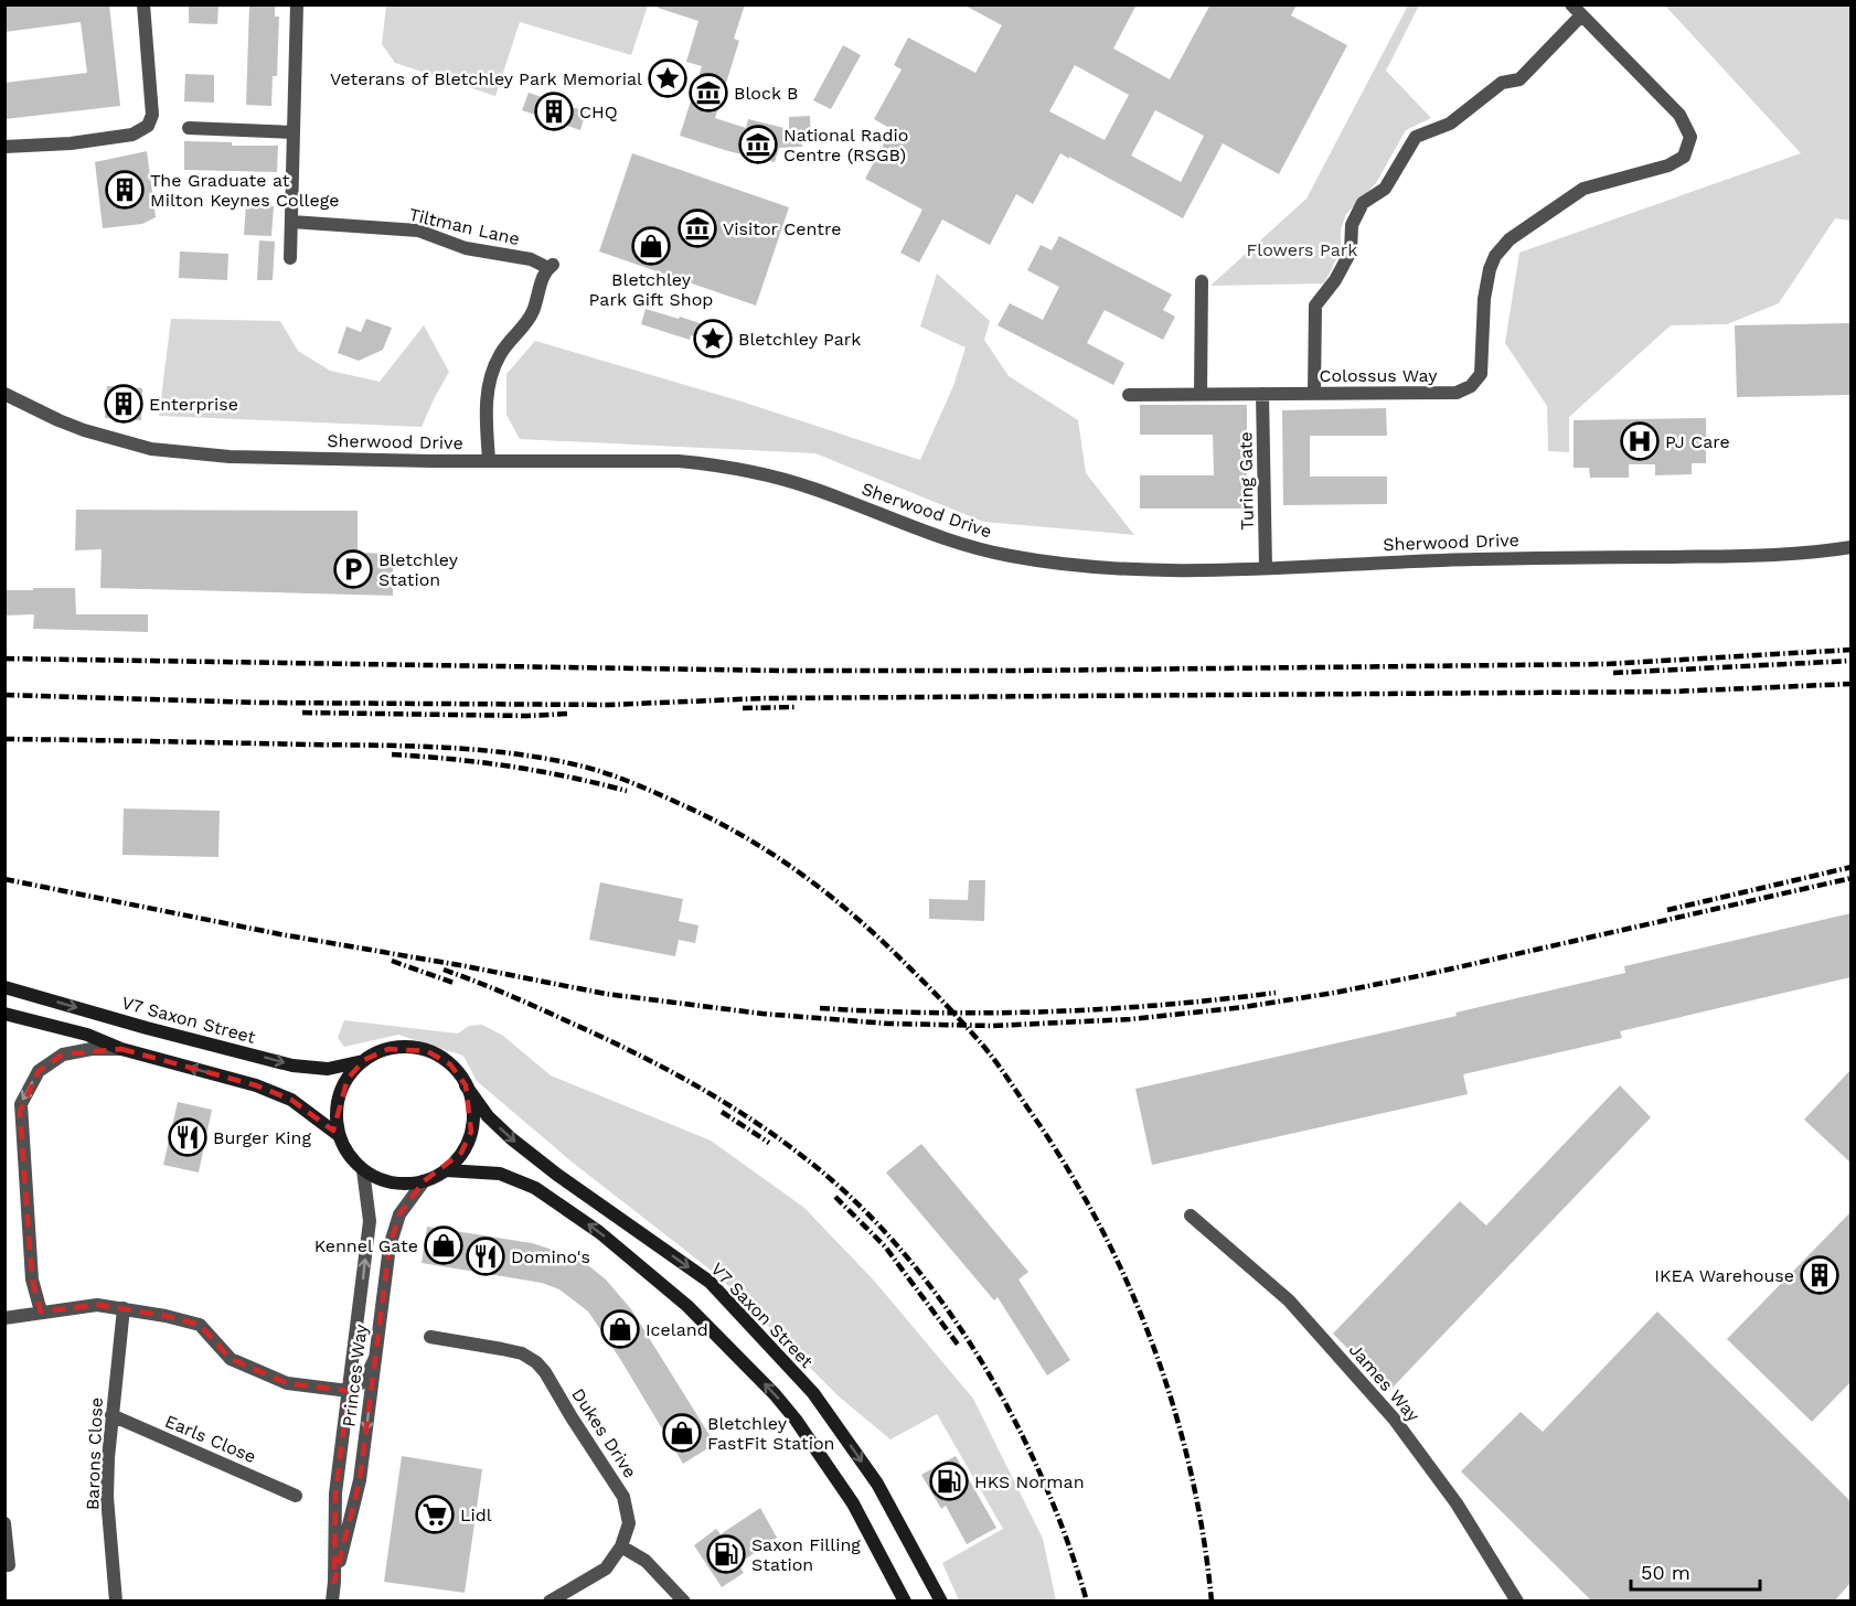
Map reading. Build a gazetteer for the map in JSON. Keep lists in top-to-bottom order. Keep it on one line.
{"streets":{"main road":["V7 Saxon Street"],"street":["Tiltman Lane","Colossus Way","Sherwood Drive","Turing Gate","Princes Way","James Way","Dukes Drive","Earls Close","Barons Close"]},"crossings":[["Tiltman Lane","Sherwood Drive"],["Colossus Way","Turing Gate"],["Sherwood Drive","Turing Gate"],["V7 Saxon Street","Princes Way"],["Earls Close","Barons Close"]],"parks":["Flowers Park"],"places":{"place":["Veterans of Bletchley Park Memorial","Bletchley Park"],"museum":["Block B","National Radio Centre (RSGB)","Visitor Centre"],"building":["CHQ","The Graduate at Milton Keynes College","Enterprise","IKEA Warehouse"],"shop":["Bletchley Park Gift Shop","Kennel Gate","Iceland","Bletchley FastFit Station"],"hospital":["PJ Care"],"parking":["Bletchley Station"],"restaurant":["Burger King","Domino's"],"fuel station":["HKS Norman","Saxon Filling Station"],"supermarket":["Lidl"]},"scale_bar":"50 m"}
